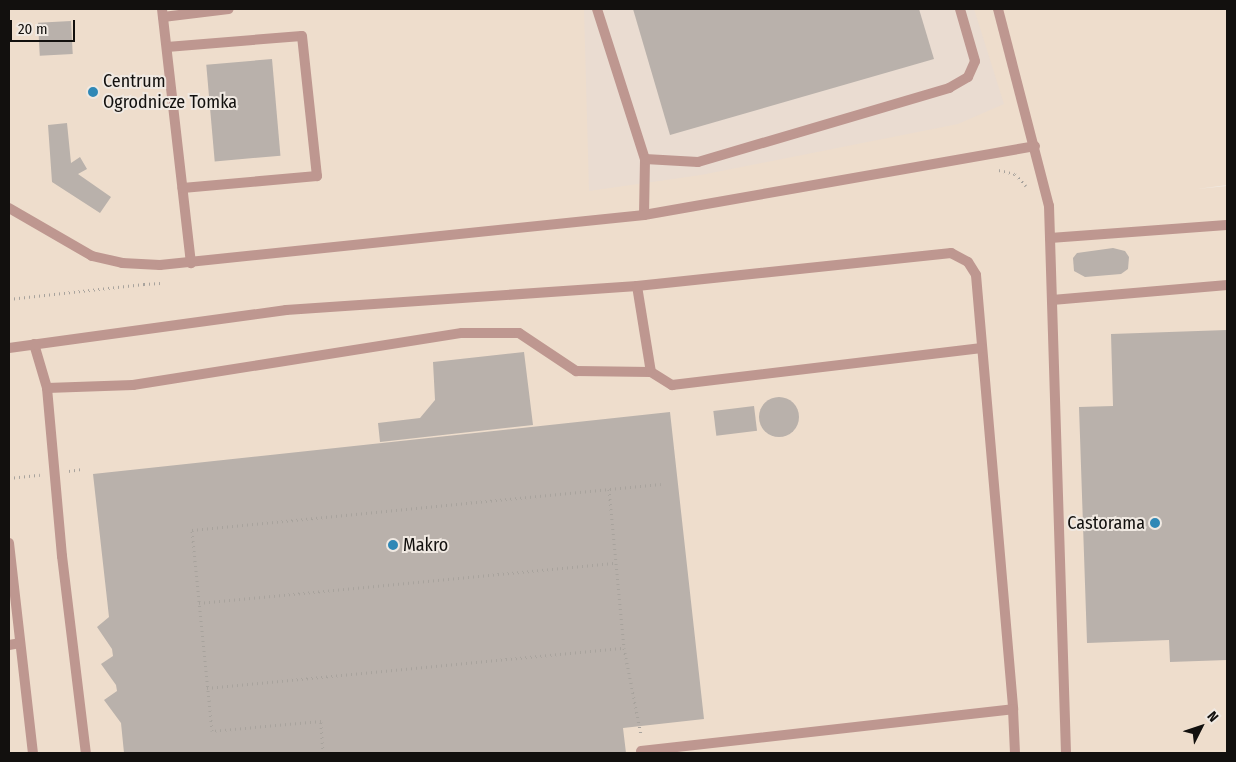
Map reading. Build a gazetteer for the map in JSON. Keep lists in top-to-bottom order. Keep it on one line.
{"places":["Centrum Ogrodnicze Tomka","Castorama","Makro"],"scale_bar":"20 m","north":"top right"}
